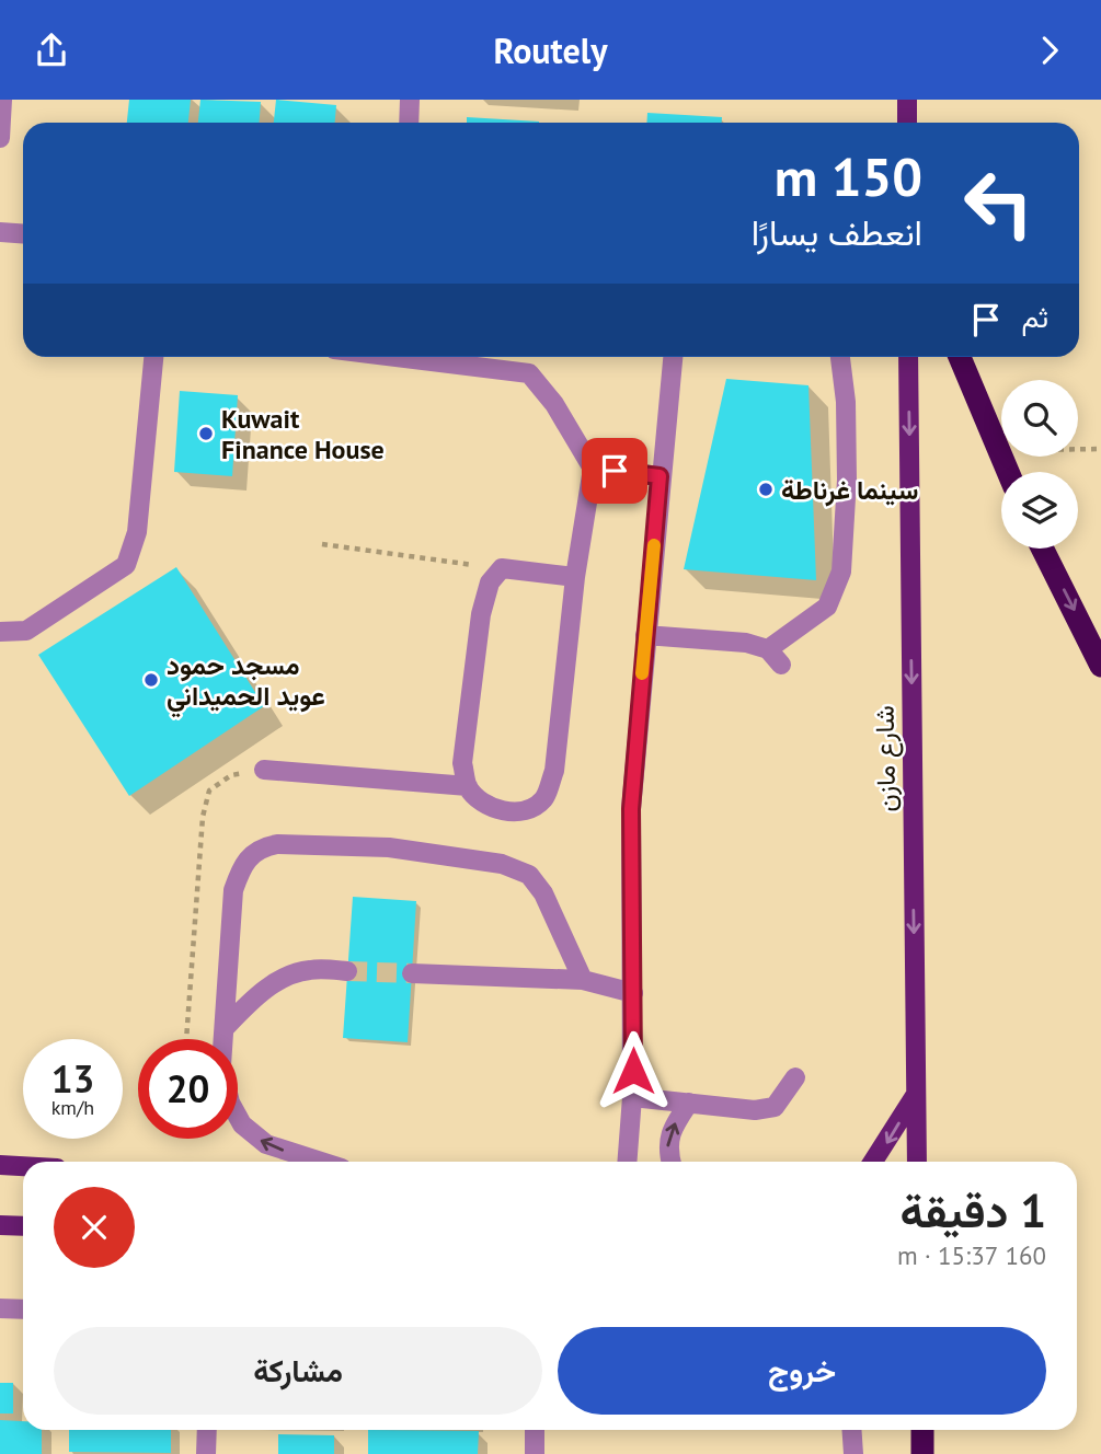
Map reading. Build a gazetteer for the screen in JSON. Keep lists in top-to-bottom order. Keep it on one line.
{"streets":{"main road":["شارع مازن"]},"one_way":["شارع مازن"],"places":["Kuwait Finance House","سينما غرناطة","مسجد حمود عويد الحميداني"],"page":{"header":"Routely","turn":["150 m","انعطف يسارًا"],"then":"ثم","speed":"13 km/h","limit":"20","heading":["1 دقيقة","160 m · 15:37"],"buttons":["خروج","مشاركة"]}}
